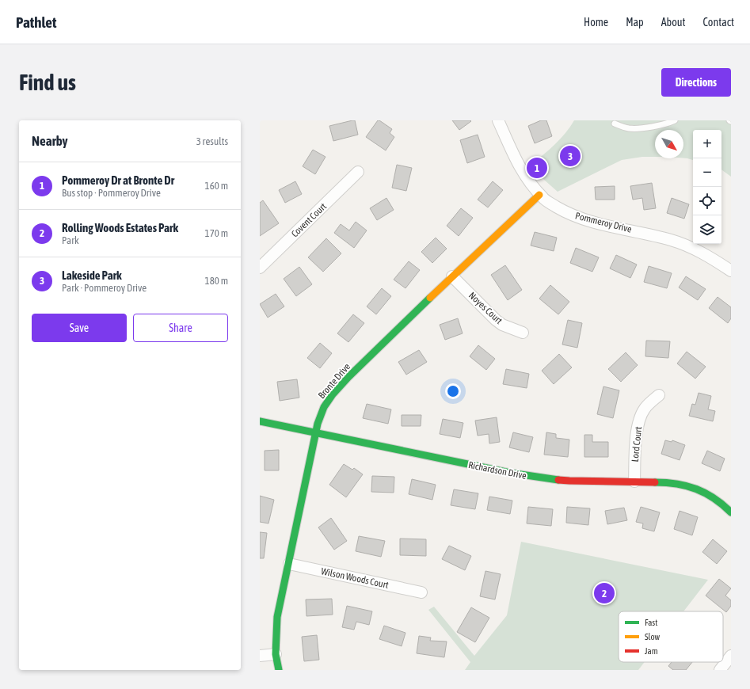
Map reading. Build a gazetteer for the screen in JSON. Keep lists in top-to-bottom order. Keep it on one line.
{"streets":{"street":["Covent Court","Pommeroy Drive","Noyes Court","Bronte Drive","Lord Court","Richardson Drive","Wilson Woods Court"]},"crossings":[["Pommeroy Drive","Bronte Drive"],["Noyes Court","Bronte Drive"],["Bronte Drive","Richardson Drive"],["Bronte Drive","Wilson Woods Court"],["Lord Court","Richardson Drive"]],"legend":["Fast","Slow","Jam"],"north":"bottom right","page":{"header":"Pathlet","nav":["Home","Map","About","Contact"],"buttons":["Directions",["Save","Share"]],"title":"Find us","heading":["Nearby","3 results"],"map_buttons":["+","−"],"pins":["3","1","2"],"list":[{"mark":"1","name":"Pommeroy Dr at Bronte Dr","note":"Bus stop · Pommeroy Drive","value":"160 m"},{"mark":"2","name":"Rolling Woods Estates Park","note":"Park","value":"170 m"},{"mark":"3","name":"Lakeside Park","note":"Park · Pommeroy Drive","value":"180 m"}]}}
